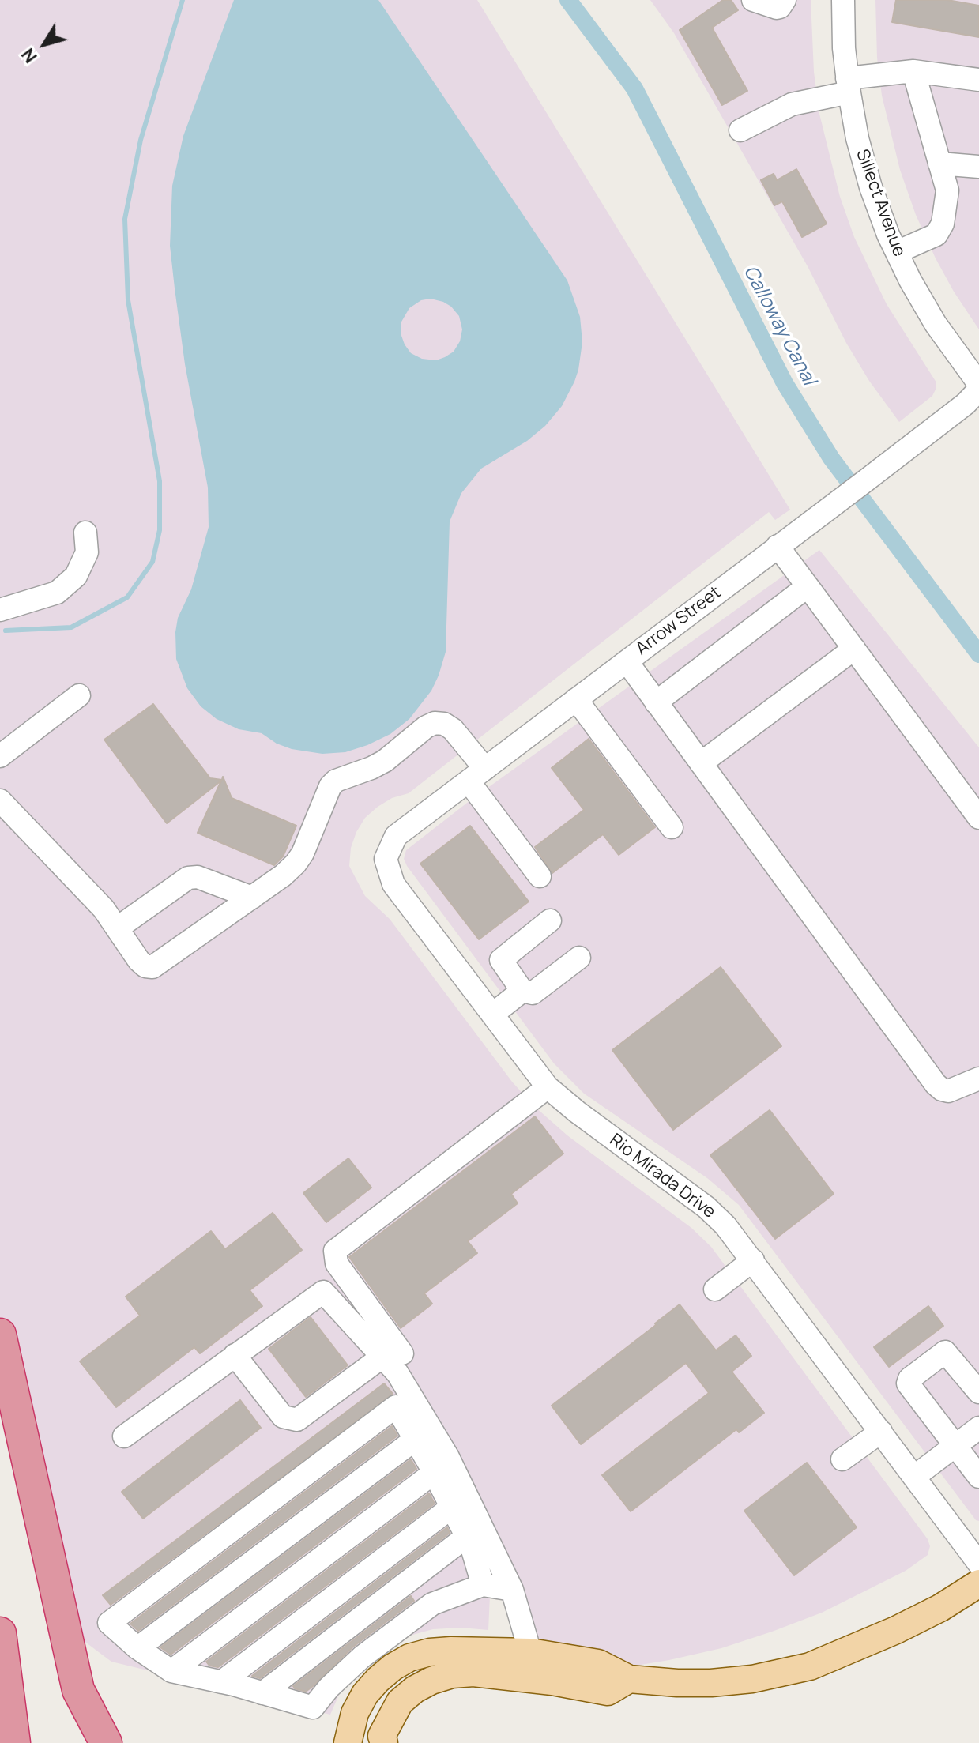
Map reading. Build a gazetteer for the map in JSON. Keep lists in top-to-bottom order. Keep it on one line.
{"streets":{"street":["Sillect Avenue","Arrow Street","Rio Mirada Drive"]},"crossings":[["Arrow Street","Rio Mirada Drive"]],"water":["Calloway Canal"],"north":"bottom left"}
